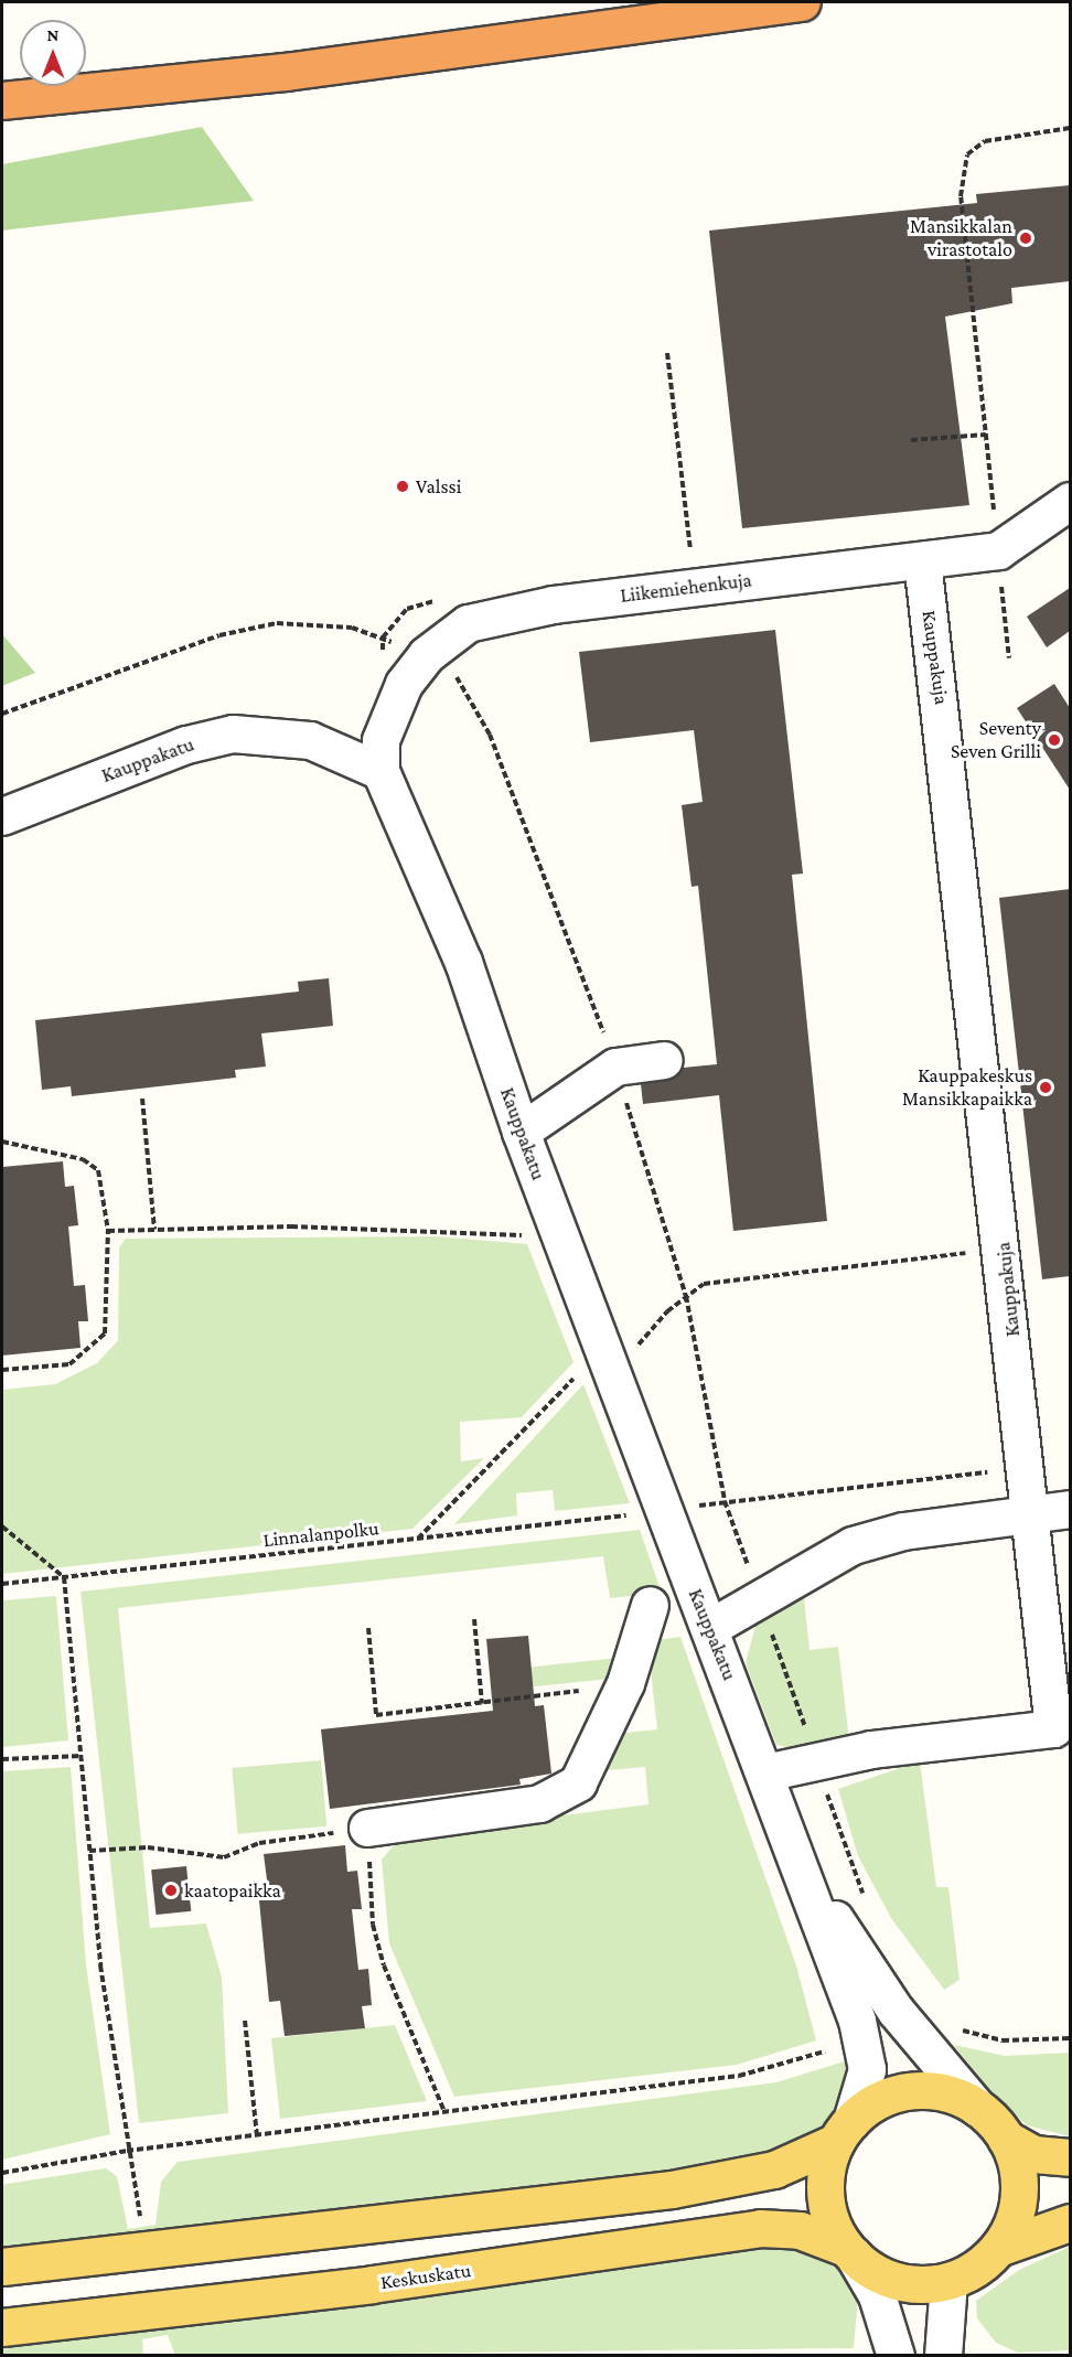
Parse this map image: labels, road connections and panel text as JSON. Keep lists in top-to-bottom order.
{
  "streets": {
    "main road": ["Keskuskatu"],
    "street": ["Liikemiehenkuja", "Kauppakuja", "Kauppakatu"],
    "path": ["Linnalanpolku"]
  },
  "crossings": [
    ["Liikemiehenkuja", "Kauppakuja"],
    ["Liikemiehenkuja", "Kauppakatu"],
    ["Kauppakuja", "Kauppakatu"],
    ["Kauppakuja", "Linnalanpolku"],
    ["Kauppakatu", "Linnalanpolku"],
    ["Kauppakatu", "Keskuskatu"]
  ],
  "places": [
    "Mansikkalan virastotalo",
    "Valssi",
    "Seventy Seven Grilli",
    "Kauppakeskus Mansikkapaikka",
    "kaatopaikka"
  ],
  "north": "top"
}
